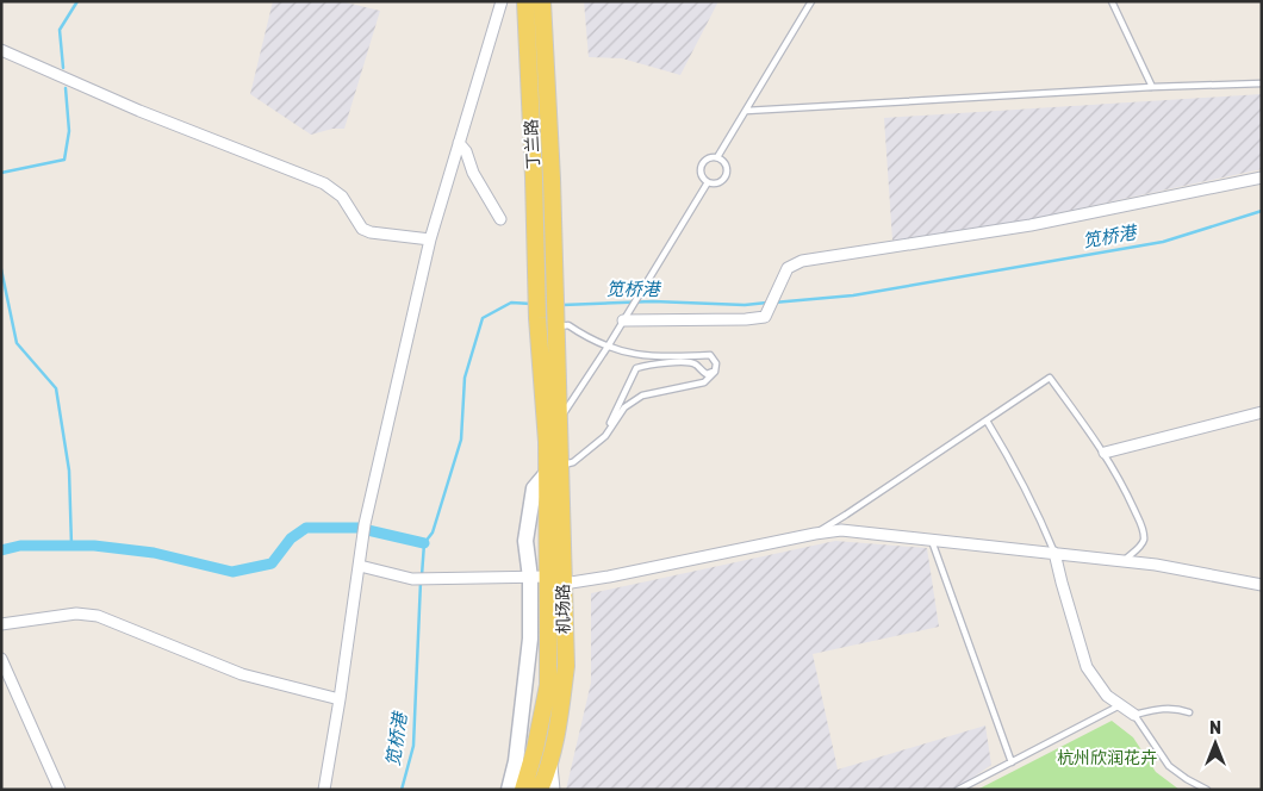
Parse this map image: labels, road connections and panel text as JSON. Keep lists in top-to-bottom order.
{
  "streets": {
    "main road": ["丁兰路", "机场路"]
  },
  "crossings": [
    ["丁兰路", "机场路"]
  ],
  "water": ["笕桥港"],
  "parks": ["杭州欣润花卉"],
  "north": "top"
}
